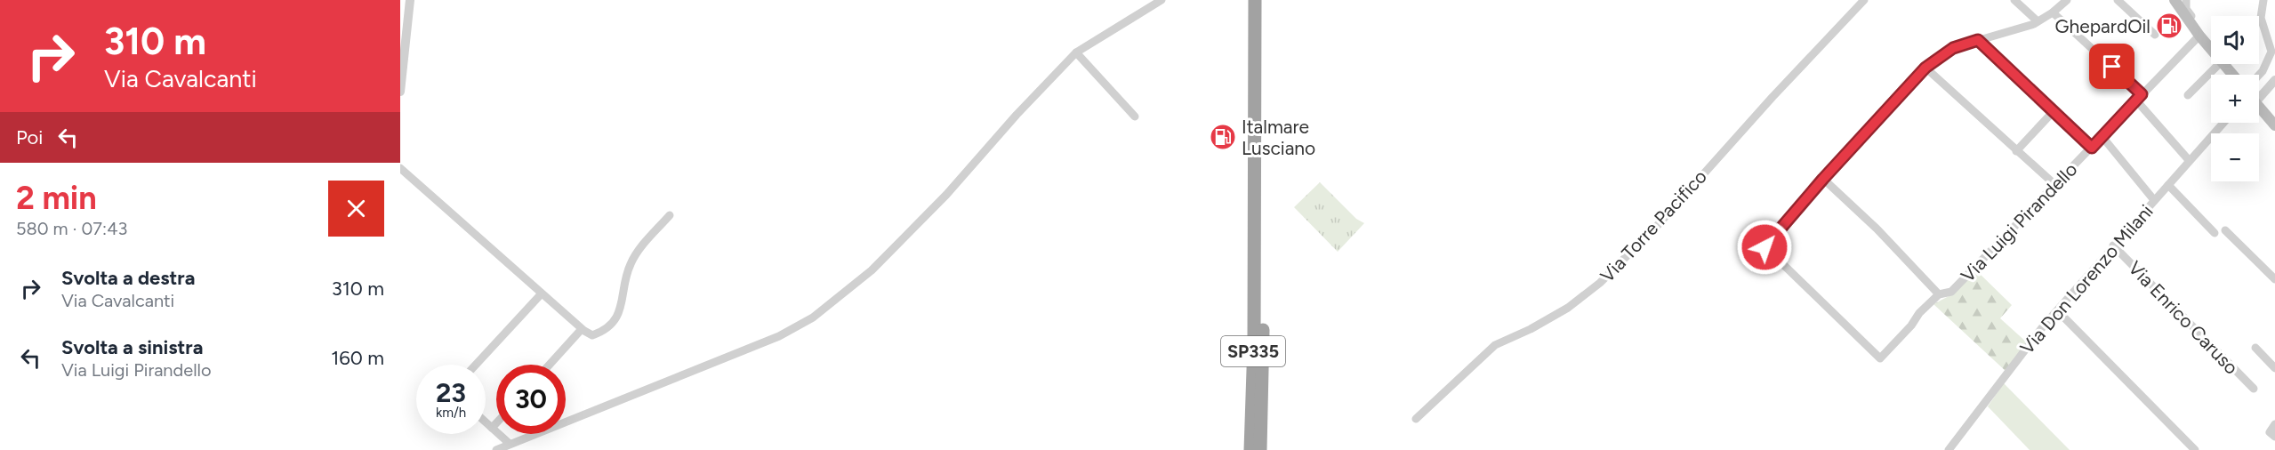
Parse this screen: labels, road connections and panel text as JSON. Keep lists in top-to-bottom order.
{
  "streets": {
    "highway": ["SP335"],
    "street": [
      "Via Luigi Pirandello",
      "Via Torre Pacifico",
      "Via Don Lorenzo Milani",
      "Via Enrico Caruso"
    ]
  },
  "crossings": [
    ["Via Don Lorenzo Milani", "Via Enrico Caruso"]
  ],
  "places": {
    "fuel station": ["GhepardOil", "Italmare Lusciano"]
  },
  "page": {
    "turn": ["310 m", "Via Cavalcanti"],
    "map_buttons": ["+", "−"],
    "then": "Poi",
    "heading": ["2 min", "580 m · 07:43"],
    "list": [
      {
        "name": "Svolta a destra",
        "note": "Via Cavalcanti",
        "value": "310 m"
      },
      {
        "name": "Svolta a sinistra",
        "note": "Via Luigi Pirandello",
        "value": "160 m"
      }
    ],
    "speed": "23 km/h",
    "limit": "30"
  }
}
